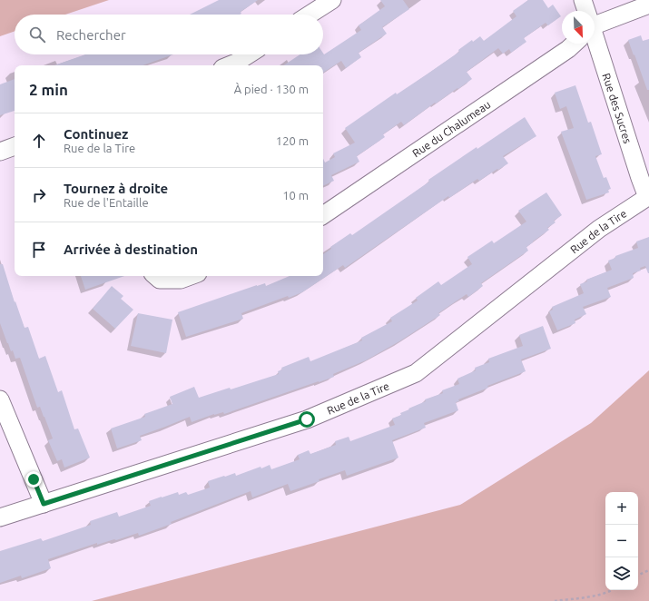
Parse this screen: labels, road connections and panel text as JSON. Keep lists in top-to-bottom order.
{
  "streets": {
    "street": ["Rue des Sucres", "Rue du Chalumeau", "Rue de la Tire"]
  },
  "crossings": [
    ["Rue des Sucres", "Rue de la Tire"]
  ],
  "north": "bottom right",
  "page": {
    "search": "Rechercher",
    "heading": ["2 min", "À pied · 130 m"],
    "list": [
      ["Continuez", "Rue de la Tire", "120 m"],
      ["Tournez à droite", "Rue de l'Entaille", "10 m"],
      "Arrivée à destination"
    ],
    "map_buttons": ["+", "−"]
  }
}
